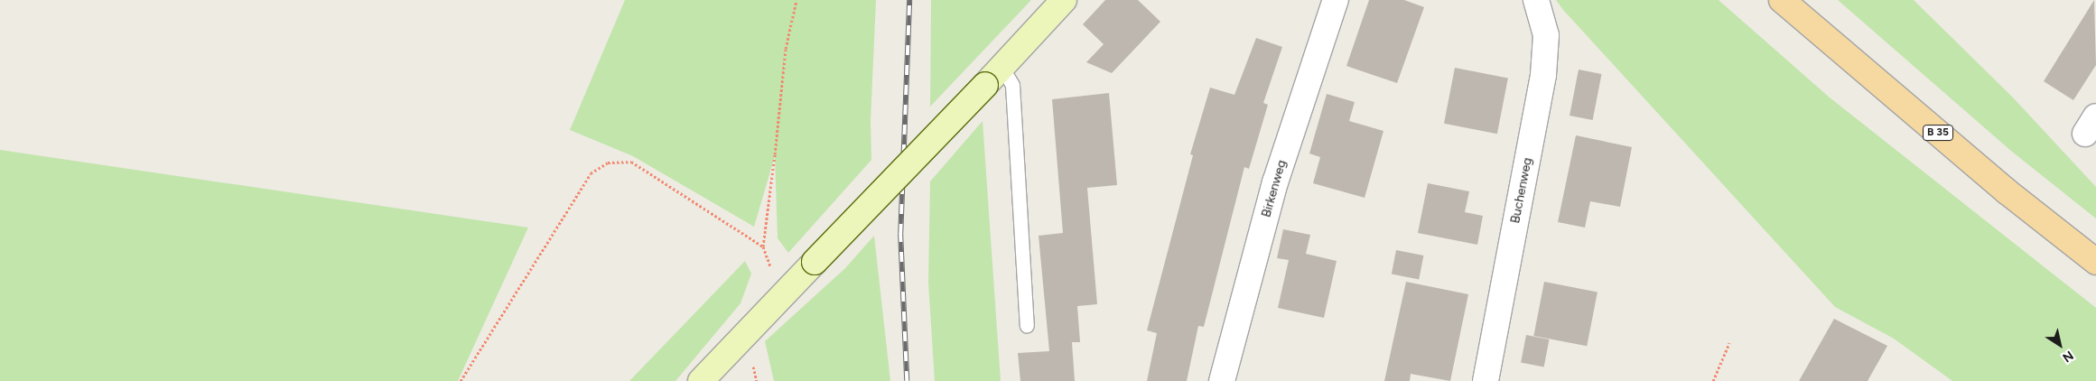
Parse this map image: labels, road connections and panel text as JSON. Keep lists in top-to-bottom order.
{
  "streets": {
    "main road": ["B 35"],
    "street": ["Birkenweg", "Buchenweg"]
  },
  "north": "bottom right"
}
